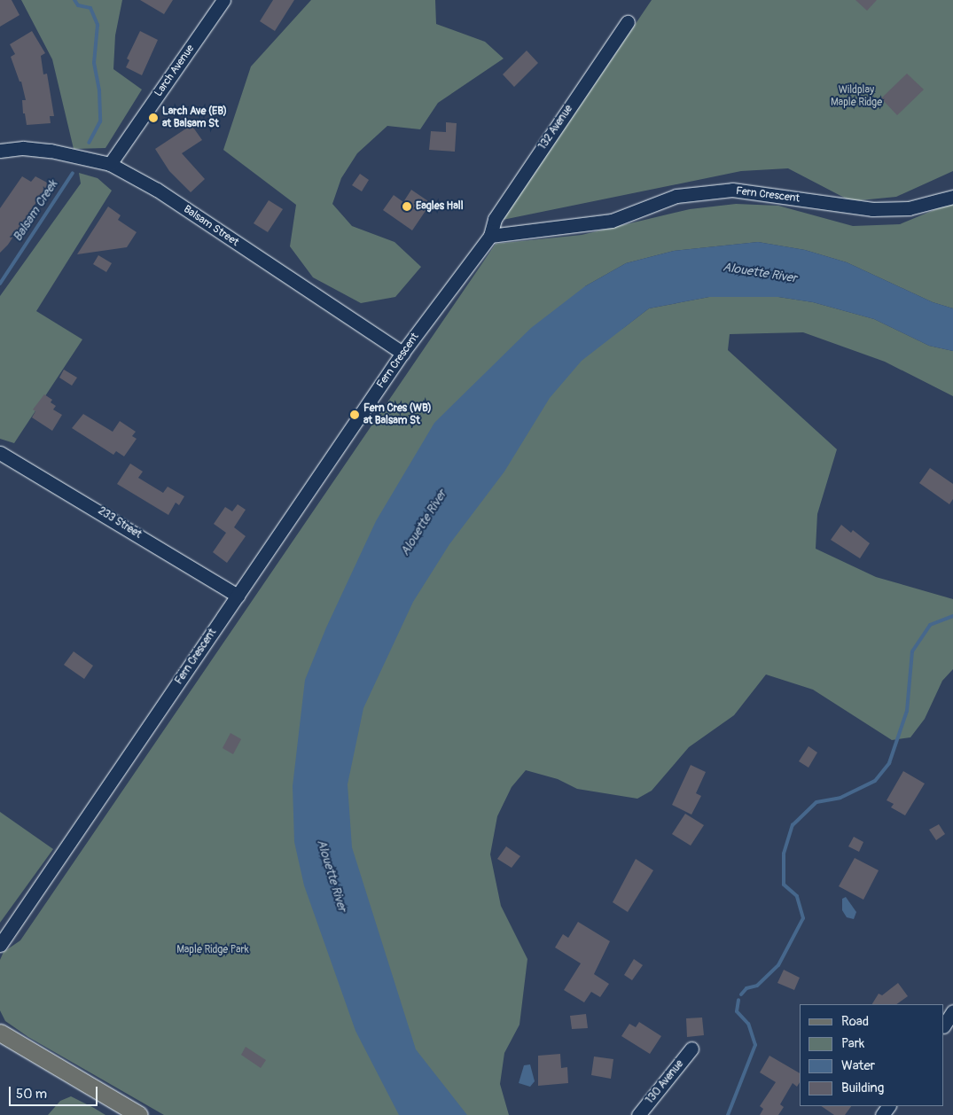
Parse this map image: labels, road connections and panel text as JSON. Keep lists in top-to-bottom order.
{
  "streets": {
    "street": [
      "Larch Avenue",
      "132 Avenue",
      "Fern Crescent",
      "Balsam Street",
      "233 Street",
      "130 Avenue"
    ]
  },
  "crossings": [
    ["Larch Avenue", "Balsam Street"],
    ["132 Avenue", "Fern Crescent"],
    ["Fern Crescent", "Balsam Street"],
    ["Fern Crescent", "233 Street"]
  ],
  "water": ["Balsam Creek", "Alouette River"],
  "parks": ["Wildplay Maple Ridge", "Maple Ridge Park"],
  "places": ["Larch Ave (EB) at Balsam St", "Eagles Hall", "Fern Cres (WB) at Balsam St"],
  "legend": [
    "Road",
    "Park",
    "Water",
    "Building"
  ],
  "scale_bar": "50 m"
}
